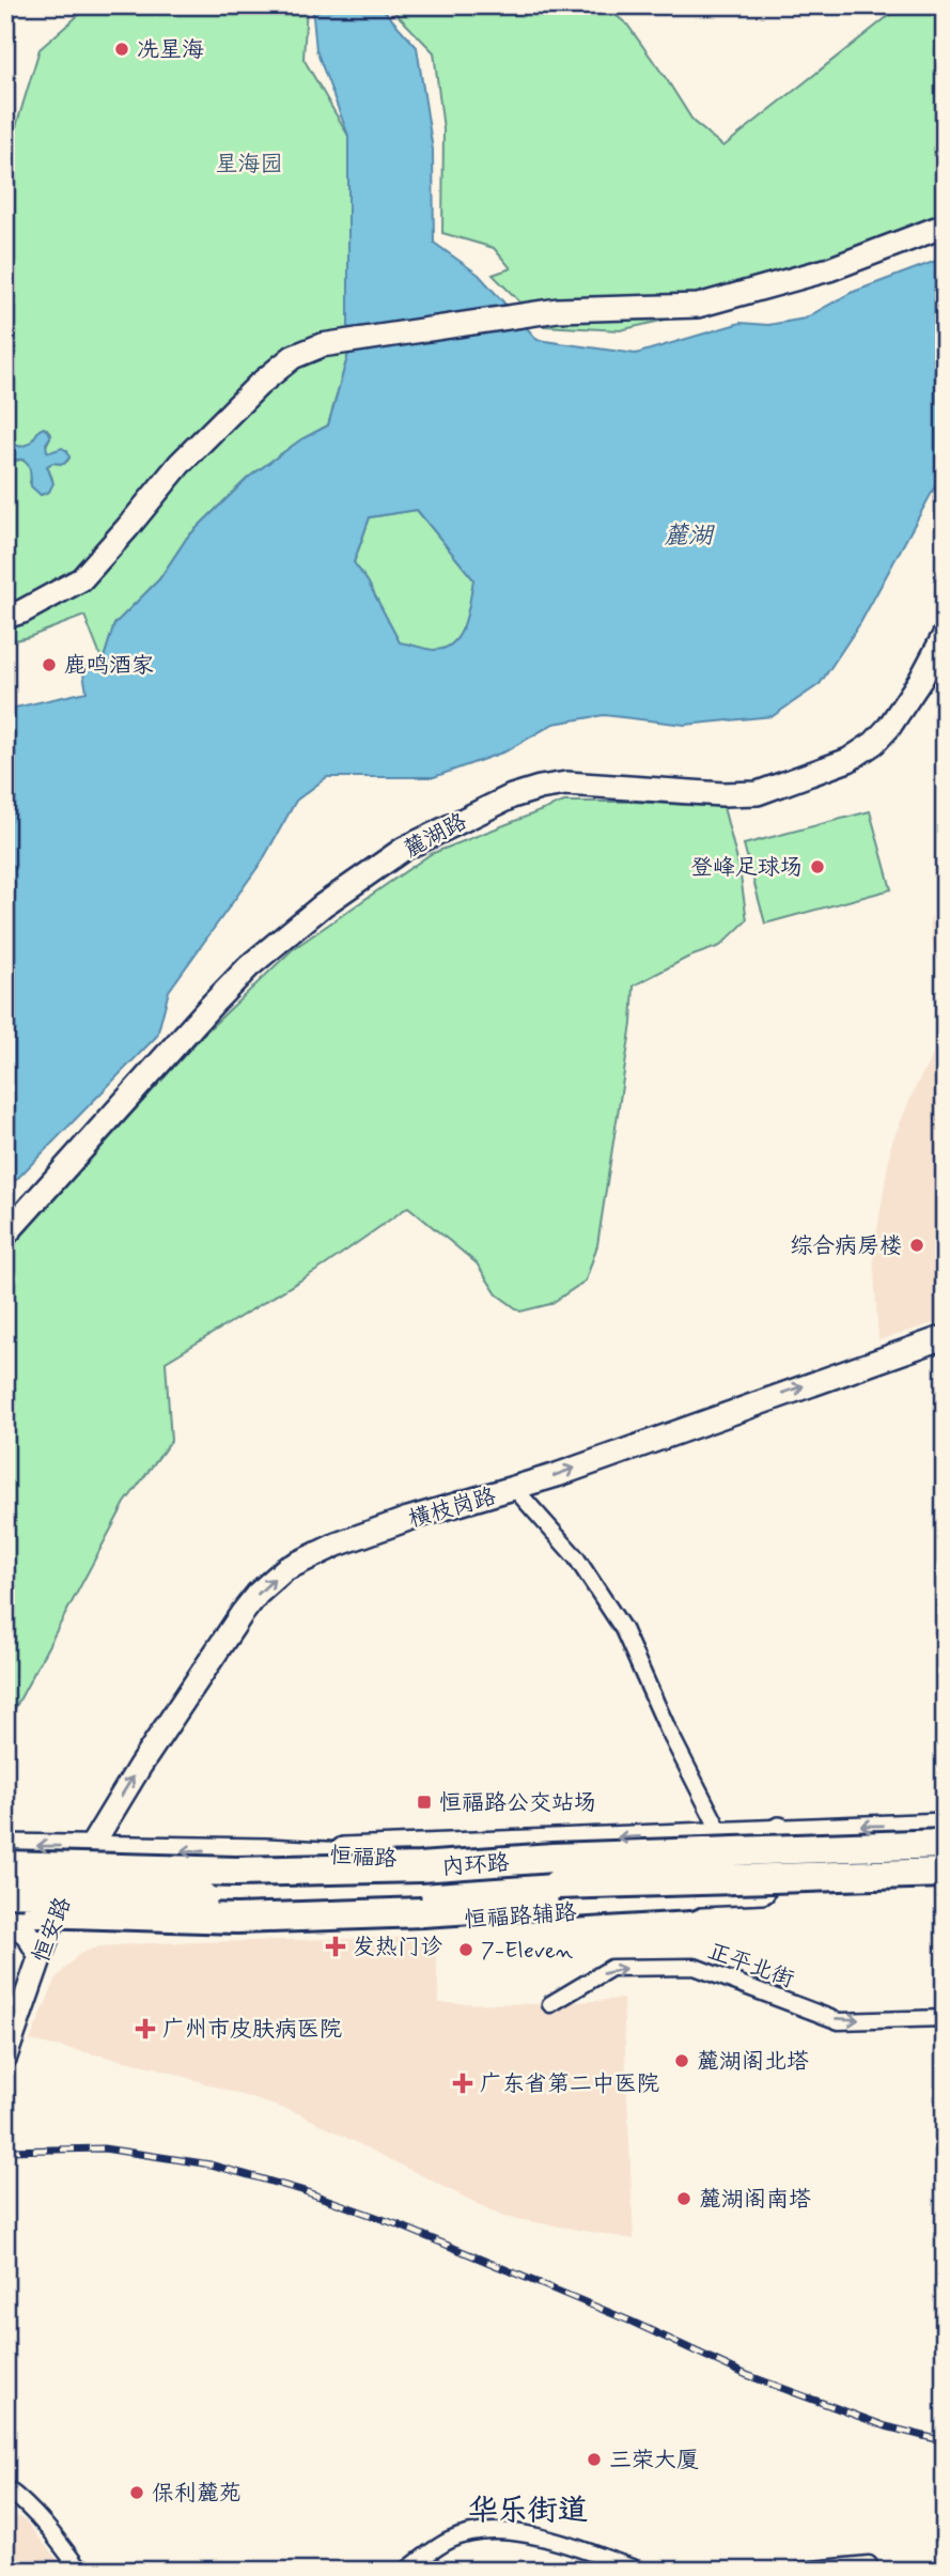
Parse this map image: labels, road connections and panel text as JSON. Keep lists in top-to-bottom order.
{
  "streets": {
    "highway": ["内环路"],
    "main road": [
      "麓湖路",
      "横枝岗路",
      "恒福路",
      "恒福路辅路",
      "恒安路"
    ],
    "street": ["正平北街"]
  },
  "crossings": [
    ["横枝岗路", "恒福路"],
    ["横枝岗路", "恒安路"],
    ["恒福路", "内环路"],
    ["恒福路", "恒安路"],
    ["恒福路辅路", "恒安路"]
  ],
  "one_way": ["横枝岗路", "正平北街"],
  "districts": ["华乐街道"],
  "water": ["麓湖"],
  "parks": ["星海园"],
  "places": {
    "other": [
      "冼星海",
      "鹿鸣酒家",
      "登峰足球场",
      "综合病房楼",
      "7-Eleven",
      "麓湖阁北塔",
      "麓湖阁南塔",
      "三荣大厦",
      "保利麓苑"
    ],
    "transit": ["恒福路公交站场"],
    "health": ["发热门诊", "广州市皮肤病医院", "广东省第二中医院"]
  }
}
